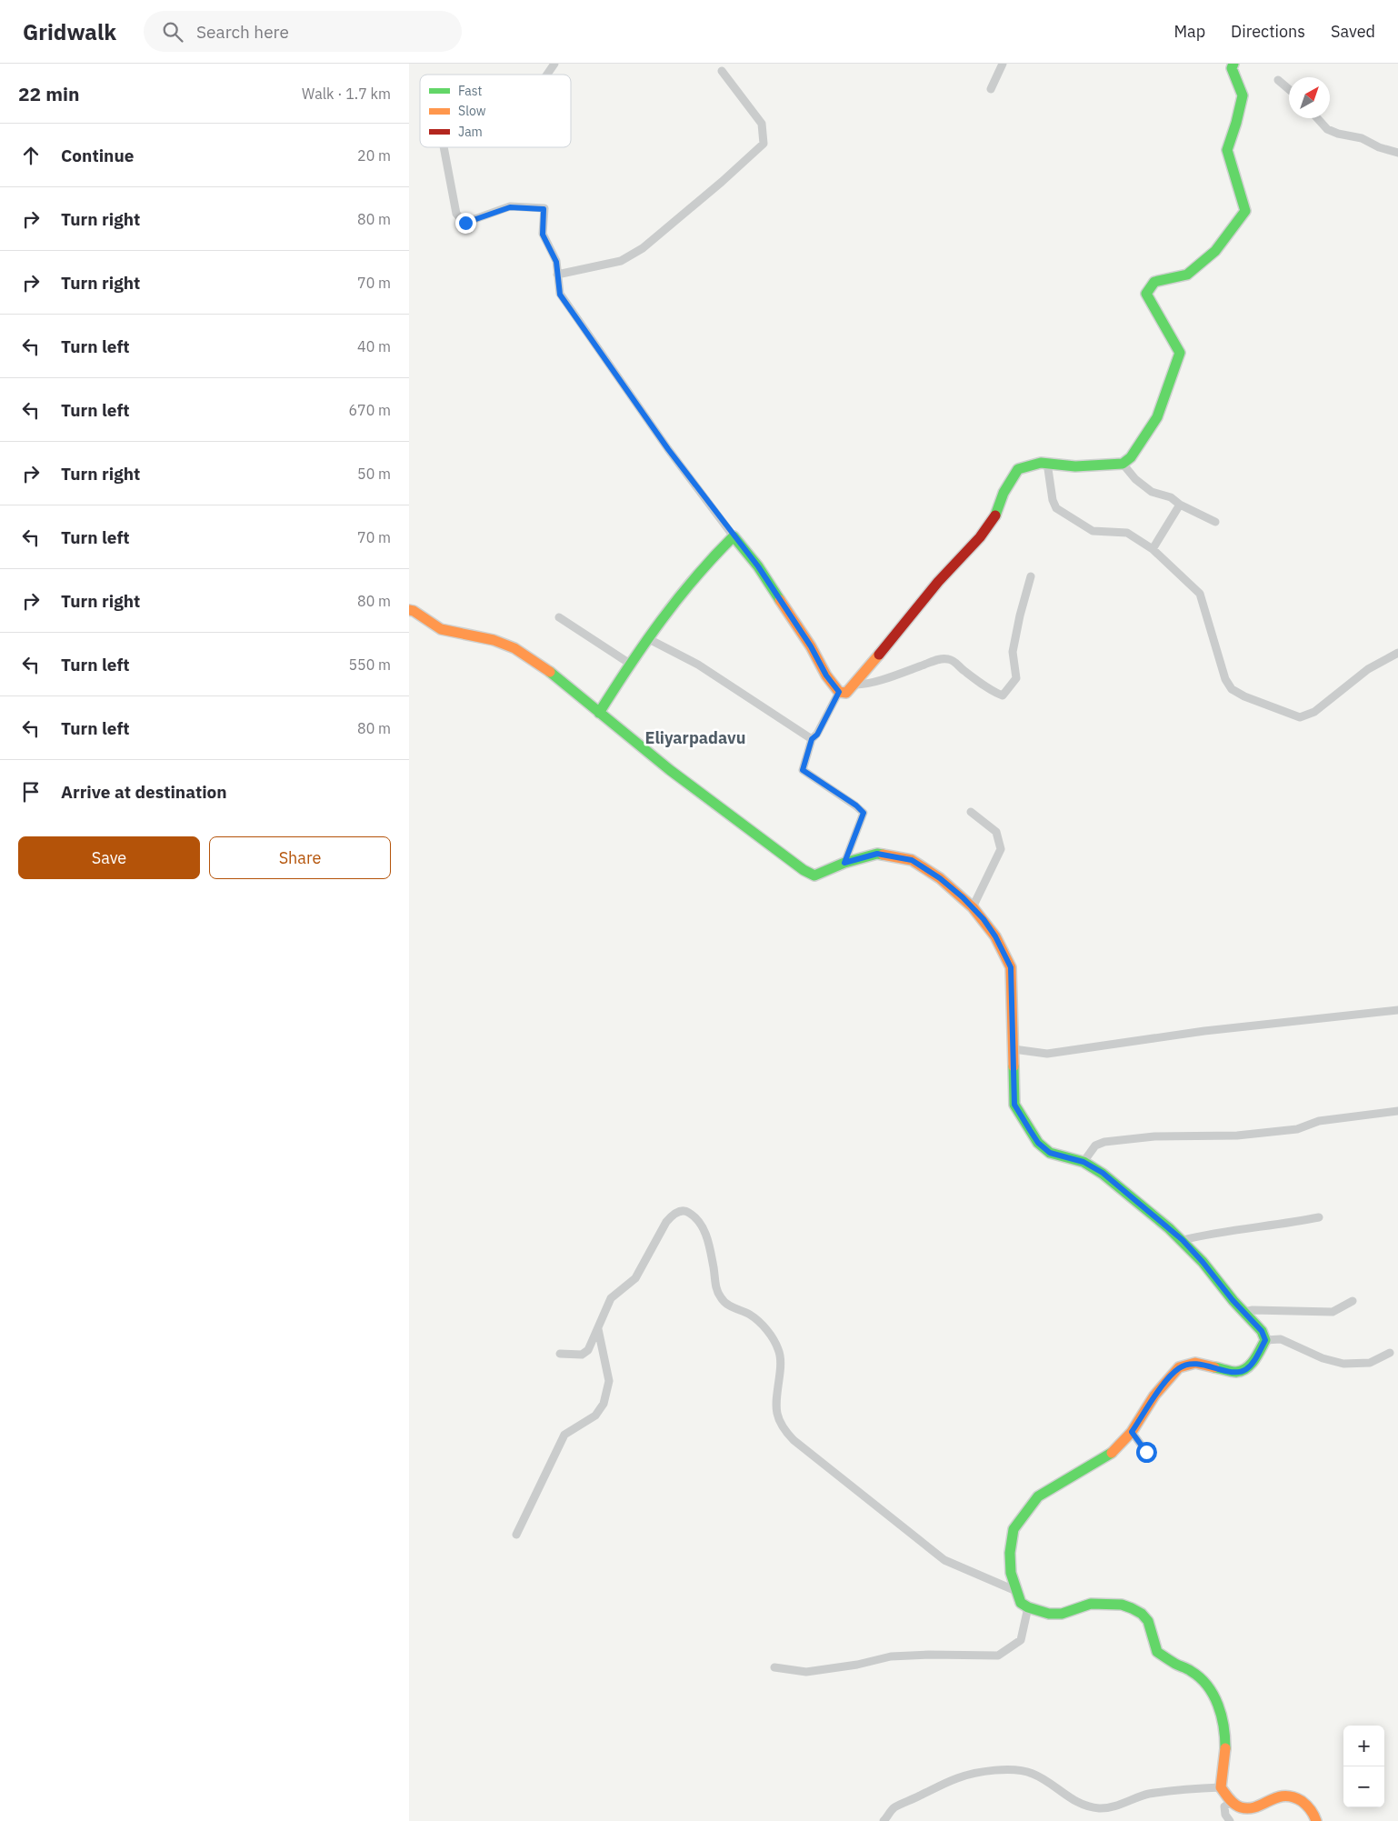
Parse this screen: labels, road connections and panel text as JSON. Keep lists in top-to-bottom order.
{
  "districts": ["Eliyarpadavu"],
  "legend": ["Fast", "Slow", "Jam"],
  "north": "top right",
  "page": {
    "header": "Gridwalk",
    "search": "Search here",
    "nav": ["Map", "Directions", "Saved"],
    "heading": ["22 min", "Walk · 1.7 km"],
    "list": [
      ["Continue", "20 m"],
      ["Turn right", "80 m"],
      ["Turn right", "70 m"],
      ["Turn left", "40 m"],
      ["Turn left", "670 m"],
      ["Turn right", "50 m"],
      ["Turn left", "70 m"],
      ["Turn right", "80 m"],
      ["Turn left", "550 m"],
      ["Turn left", "80 m"],
      "Arrive at destination"
    ],
    "buttons": ["Save", "Share"],
    "map_buttons": ["+", "−"]
  }
}
